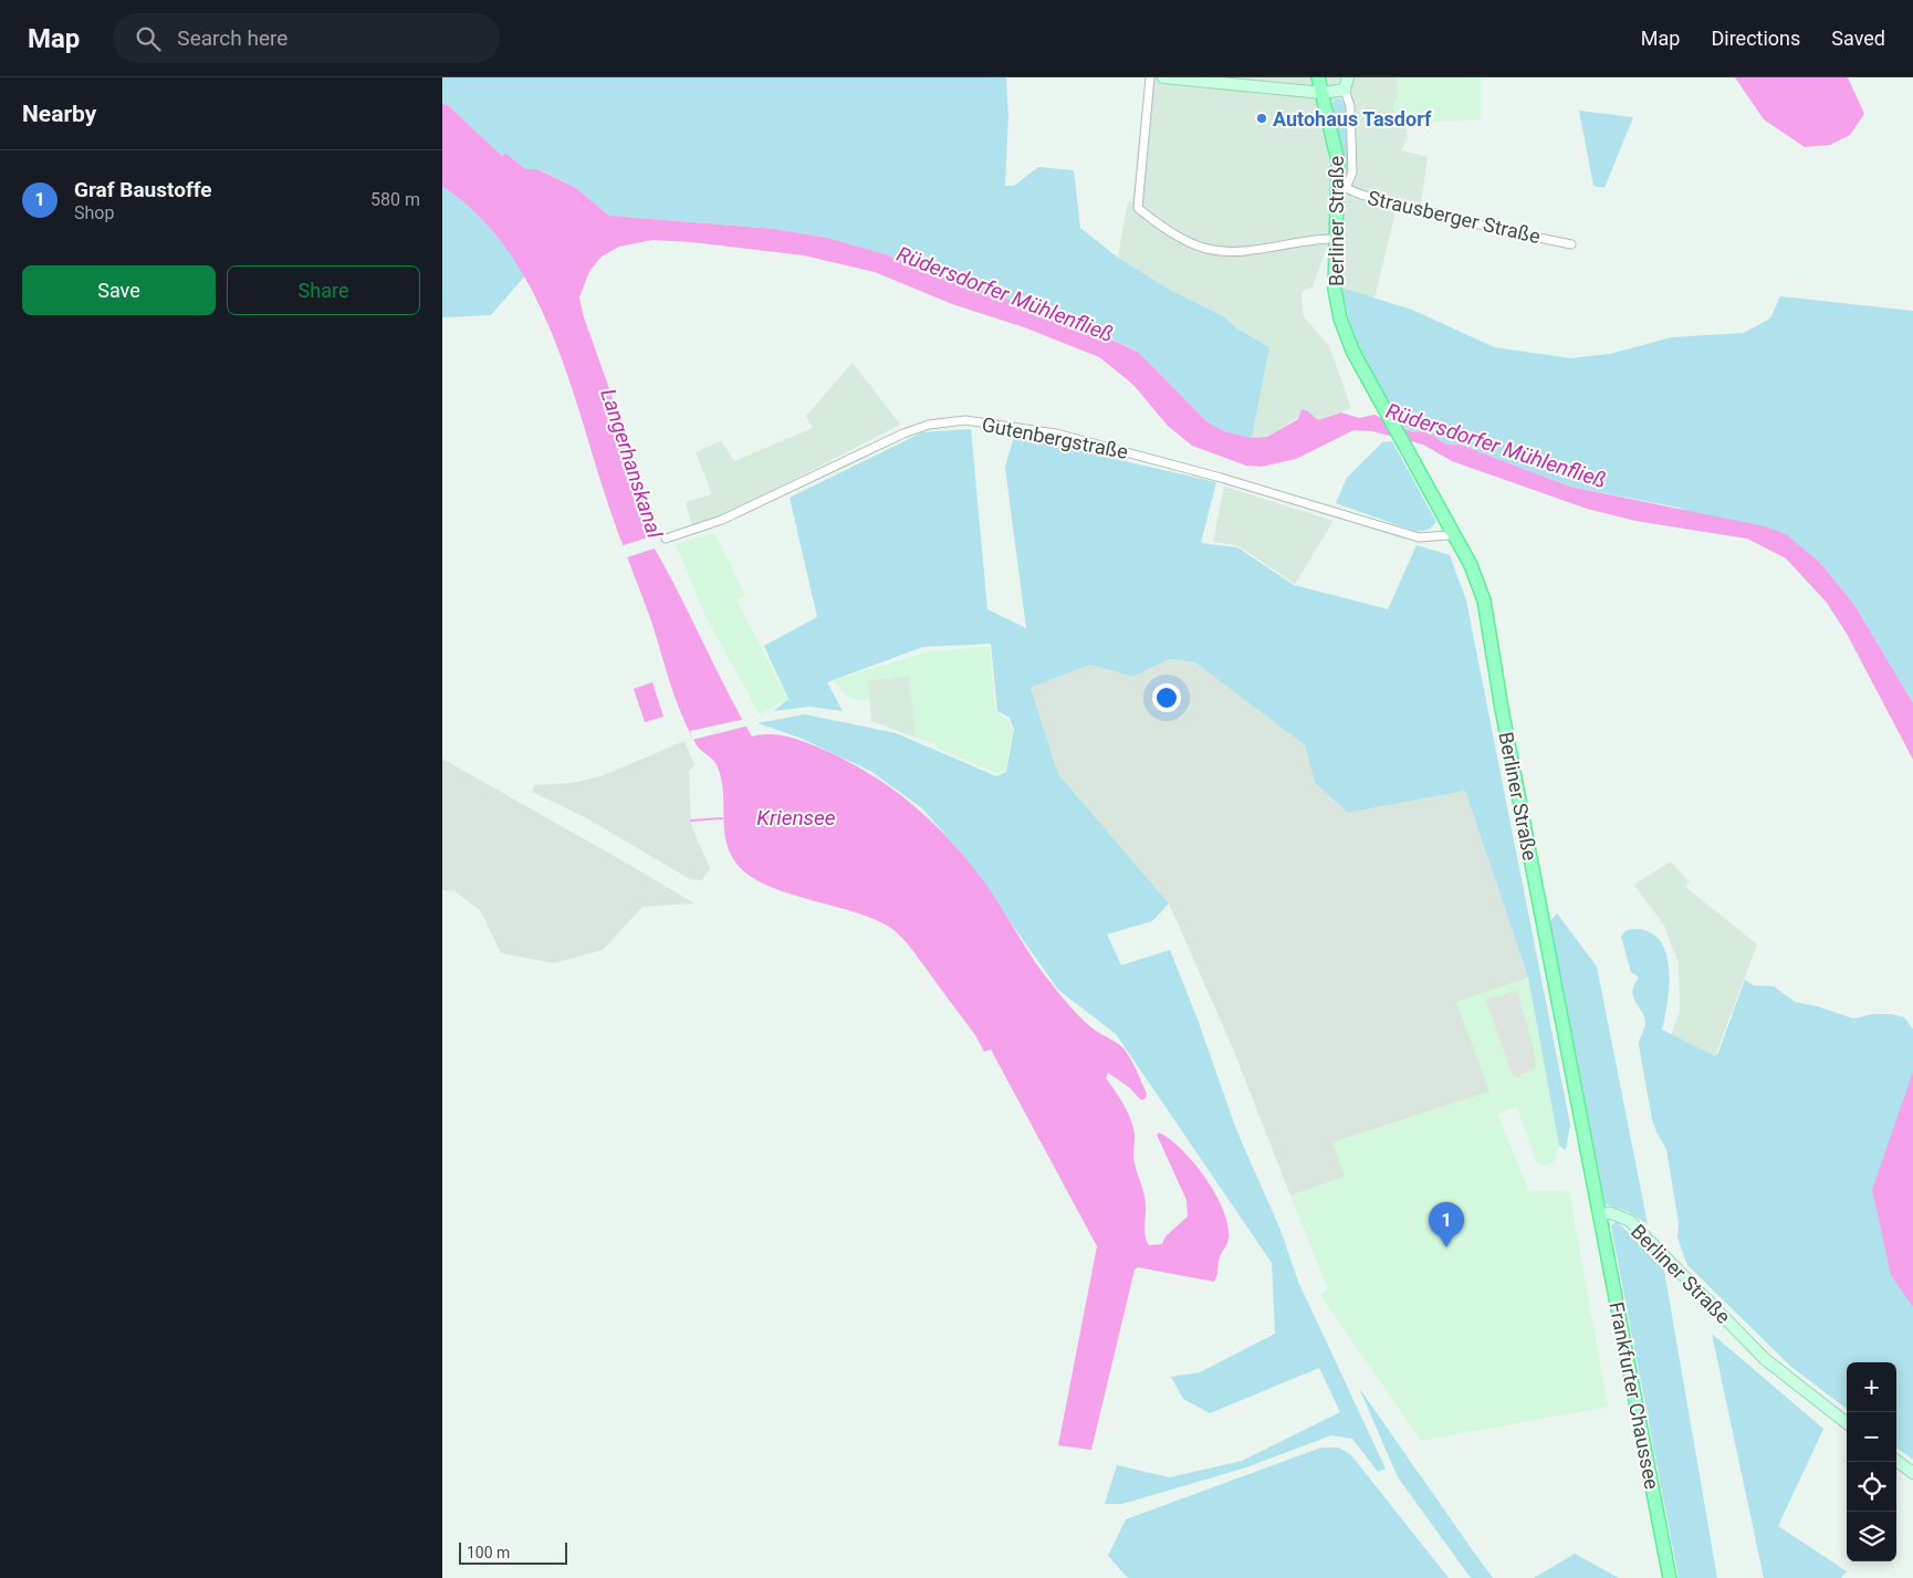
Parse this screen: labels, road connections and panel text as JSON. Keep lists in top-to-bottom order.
{
  "streets": {
    "main road": ["Berliner Straße", "Frankfurter Chaussee"],
    "street": ["Strausberger Straße", "Gutenbergstraße"]
  },
  "crossings": [
    ["Strausberger Straße", "Berliner Straße"],
    ["Berliner Straße", "Gutenbergstraße"],
    ["Berliner Straße", "Frankfurter Chaussee"]
  ],
  "water": ["Rüdersdorfer Mühlenfließ", "Langerhanskanal", "Kriensee"],
  "places": ["Autohaus Tasdorf"],
  "scale_bar": "100 m",
  "page": {
    "header": "Map",
    "search": "Search here",
    "nav": ["Map", "Directions", "Saved"],
    "heading": "Nearby",
    "list": [
      {
        "mark": "1",
        "name": "Graf Baustoffe",
        "note": "Shop",
        "value": "580 m"
      }
    ],
    "buttons": ["Save", "Share"],
    "pins": "1",
    "map_buttons": ["+", "−"],
    "scale": "100 m"
  }
}
